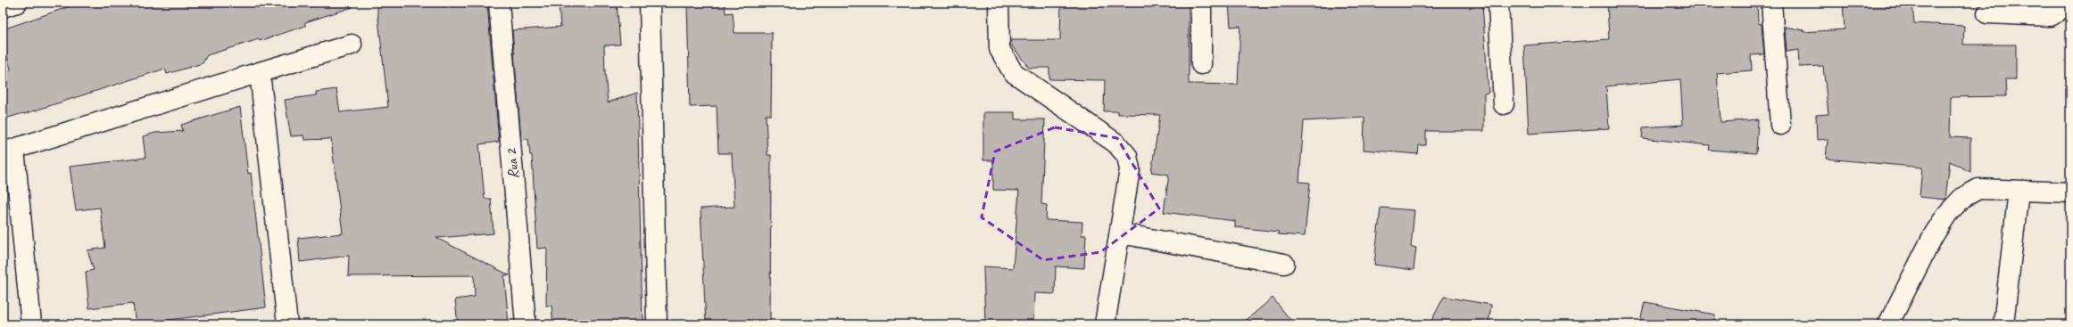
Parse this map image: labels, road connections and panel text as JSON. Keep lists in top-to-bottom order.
{
  "streets": {
    "street": ["Rua 2"]
  }
}
